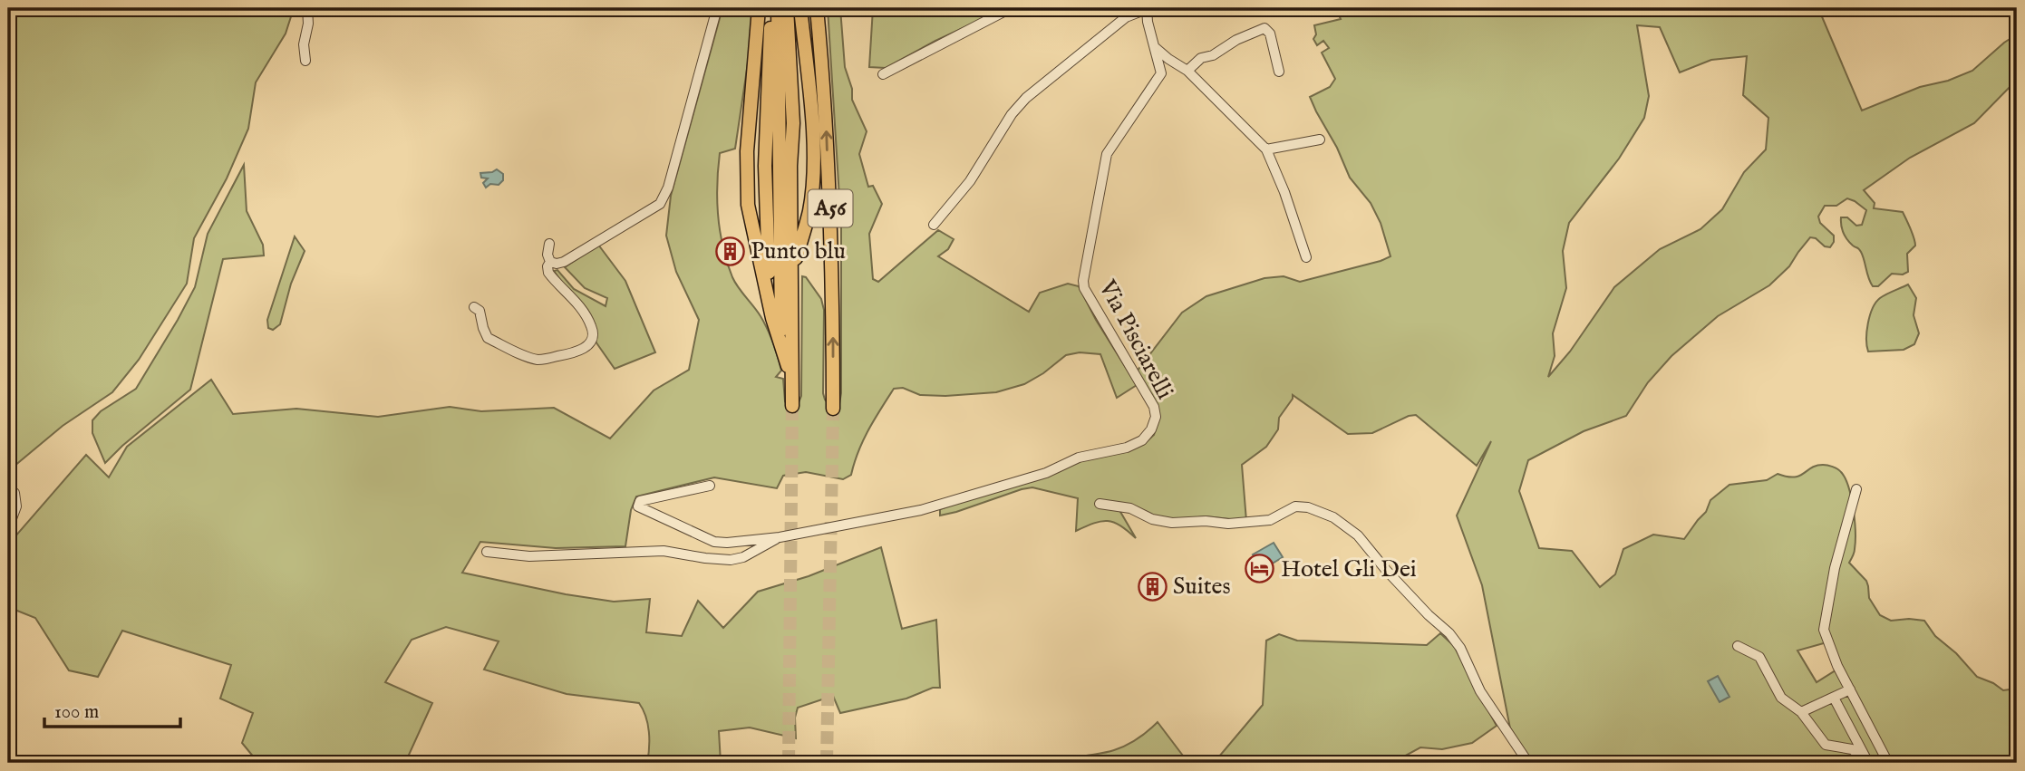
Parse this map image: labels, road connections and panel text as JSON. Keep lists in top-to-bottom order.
{
  "streets": {
    "highway": ["A56"],
    "street": ["Via Pisciarelli"]
  },
  "places": {
    "building": ["Punto blu", "Suites"],
    "hotel": ["Hotel Gli Dei"]
  },
  "scale_bar": "100 m"
}
